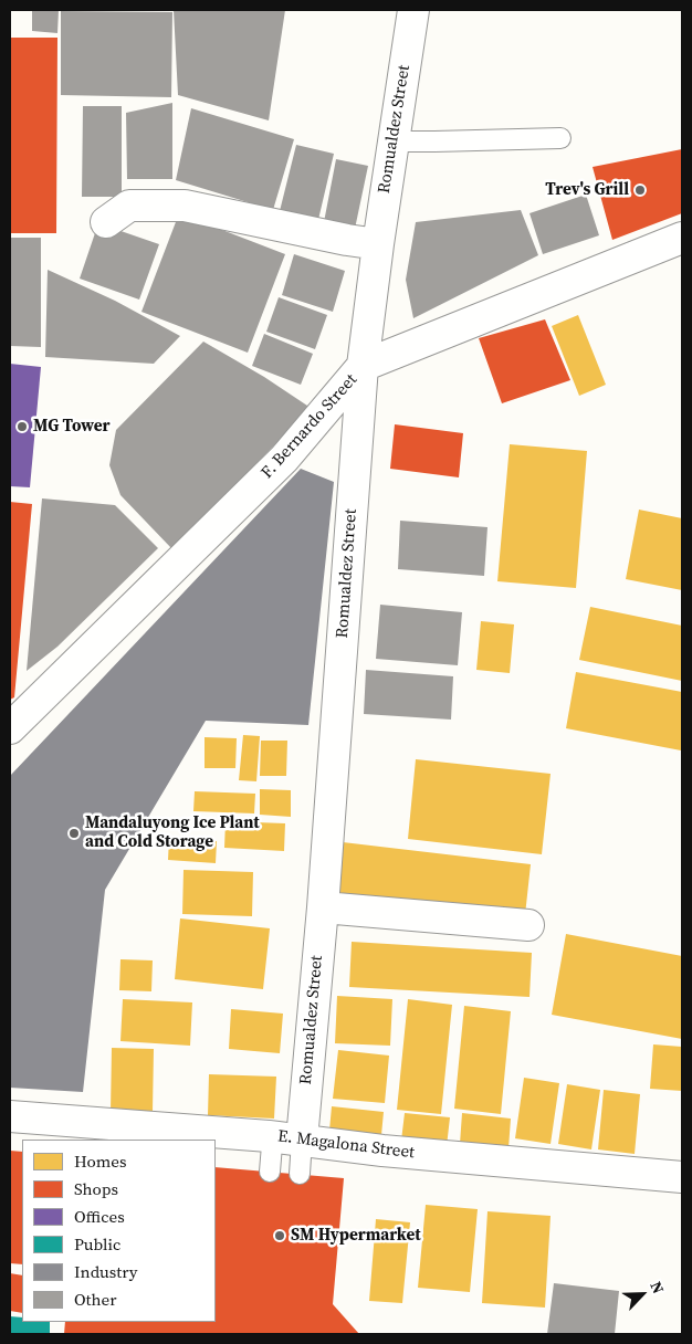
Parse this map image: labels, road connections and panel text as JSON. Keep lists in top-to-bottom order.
{
  "streets": {
    "street": ["Romualdez Street", "F. Bernardo Street", "E. Magalona Street"]
  },
  "crossings": [
    ["Romualdez Street", "F. Bernardo Street"],
    ["Romualdez Street", "E. Magalona Street"]
  ],
  "places": [
    "Trev's Grill",
    "MG Tower",
    "Mandaluyong Ice Plant and Cold Storage",
    "SM Hypermarket"
  ],
  "legend": [
    "Homes",
    "Shops",
    "Offices",
    "Public",
    "Industry",
    "Other"
  ],
  "north": "top right"
}
